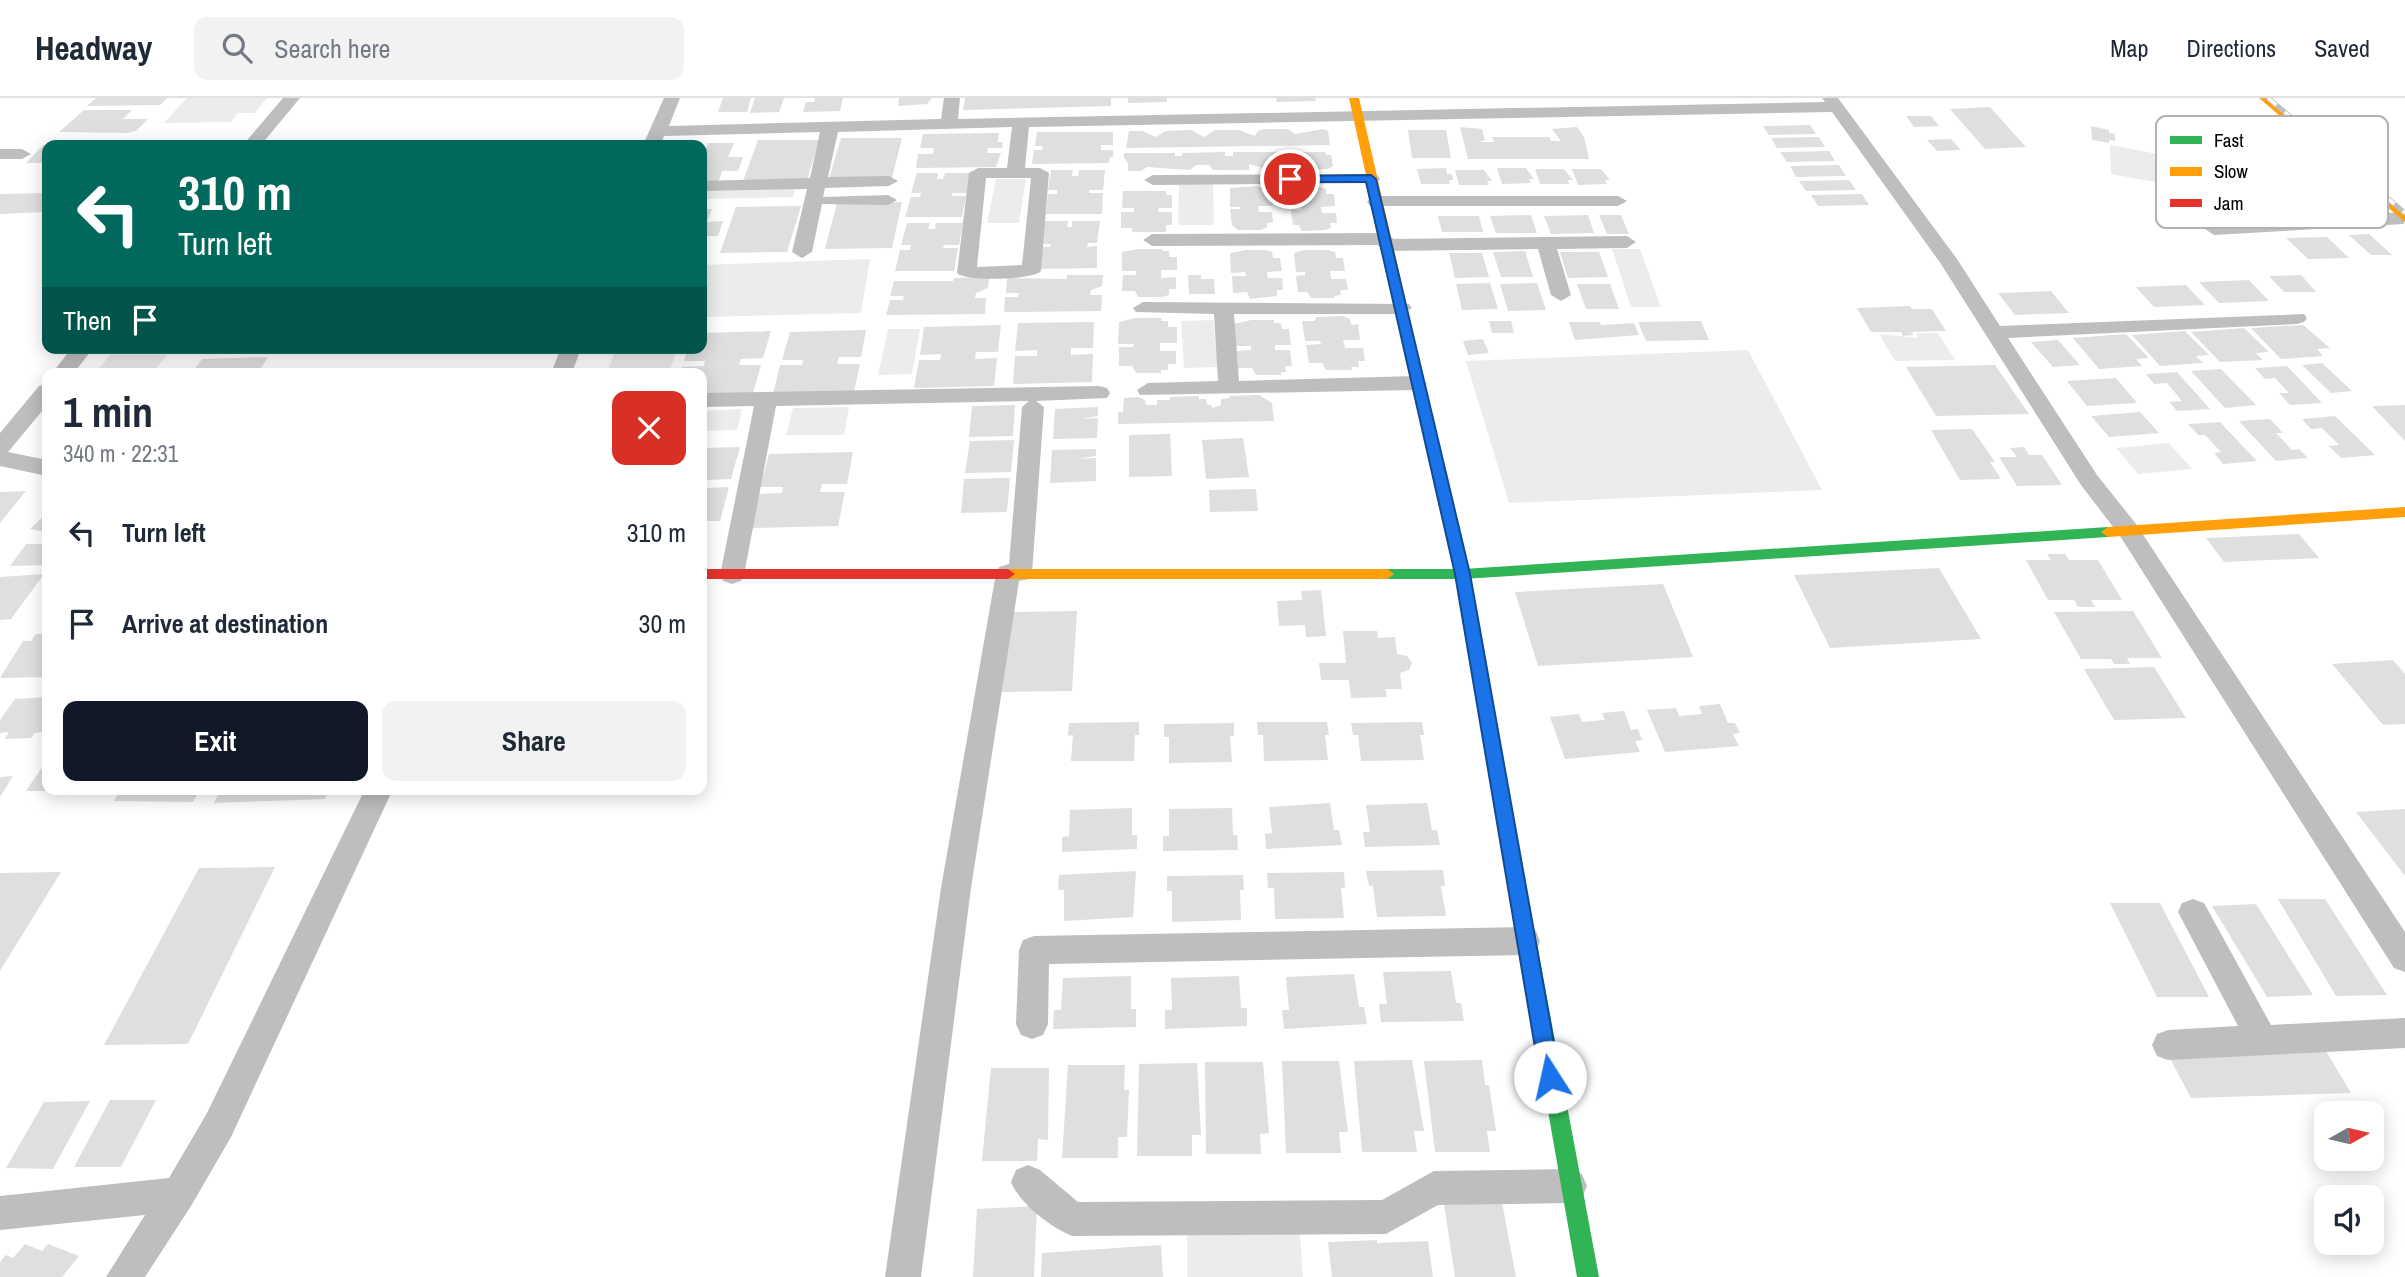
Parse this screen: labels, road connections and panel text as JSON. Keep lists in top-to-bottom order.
{
  "legend": ["Fast", "Slow", "Jam"],
  "north": "right",
  "page": {
    "header": "Headway",
    "search": "Search here",
    "nav": ["Map", "Directions", "Saved"],
    "turn": ["310 m", "Turn left"],
    "then": "Then",
    "heading": ["1 min", "340 m · 22:31"],
    "list": [
      {
        "name": "Turn left",
        "value": "310 m"
      },
      {
        "name": "Arrive at destination",
        "value": "30 m"
      }
    ],
    "buttons": ["Exit", "Share"]
  }
}
